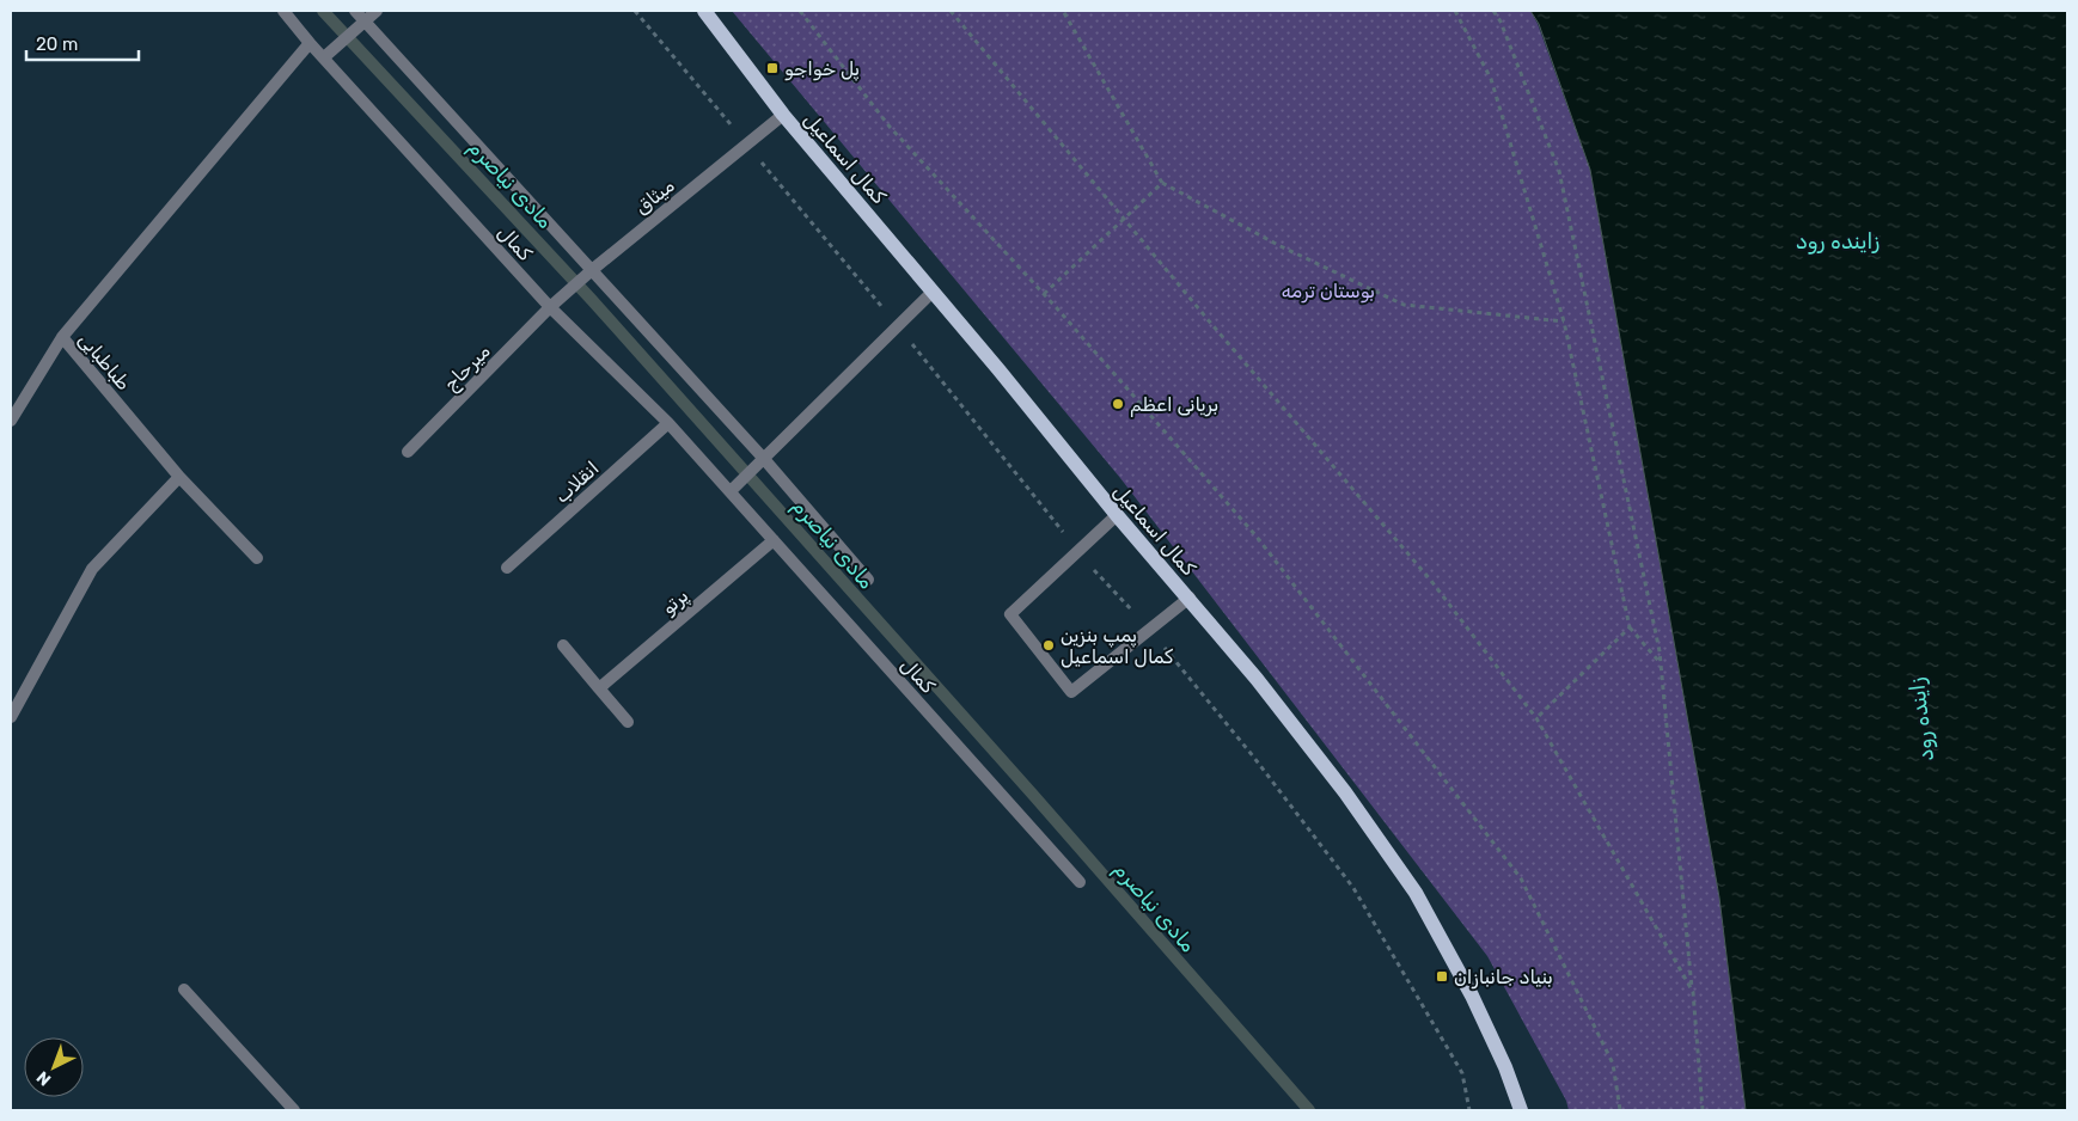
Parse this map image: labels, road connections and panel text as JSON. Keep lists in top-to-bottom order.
{
  "streets": {
    "main road": ["کمال اسماعیل"],
    "street": [
      "میثاق",
      "کمال",
      "طباطبایی",
      "میرحاج",
      "انقلاب",
      "پرتو"
    ]
  },
  "crossings": [
    ["کمال اسماعیل", "میثاق"],
    ["میثاق", "کمال"],
    ["میثاق", "میرحاج"],
    ["کمال", "طباطبایی"],
    ["کمال", "میرحاج"],
    ["کمال", "انقلاب"],
    ["کمال", "پرتو"]
  ],
  "water": ["مادی نیاصرم", "زاینده رود"],
  "parks": ["بوستان ترمه"],
  "places": {
    "transit": ["پل خواجو", "بنیاد جانبازان"],
    "other": ["بریانی اعظم", "پمپ بنزین کمال اسماعیل"]
  },
  "scale_bar": "20 m",
  "north": "bottom left"
}
